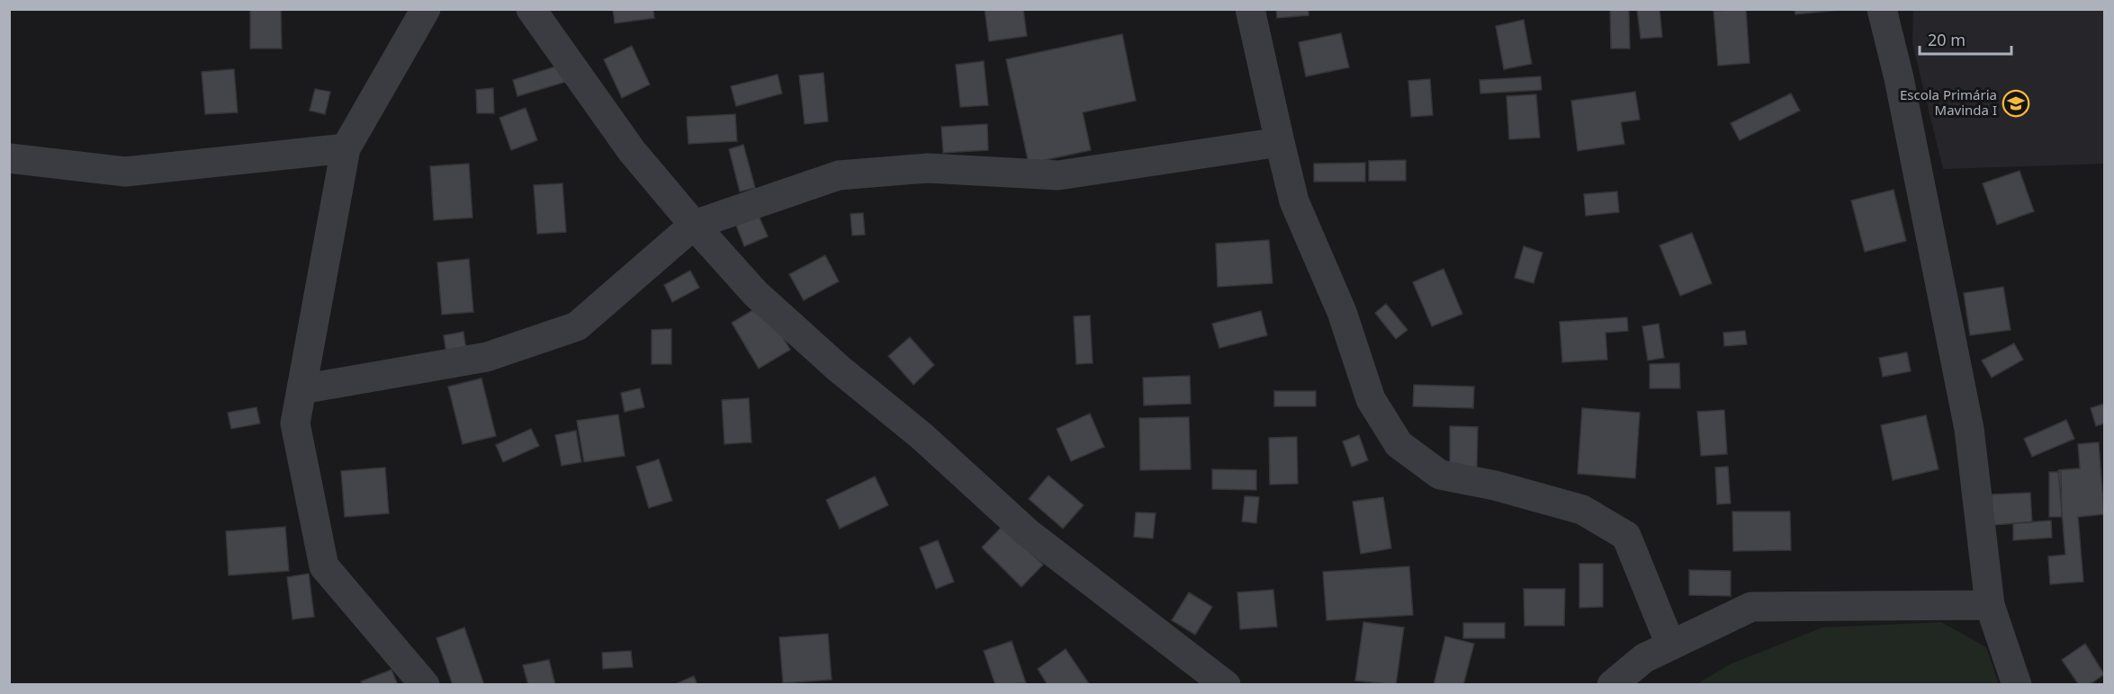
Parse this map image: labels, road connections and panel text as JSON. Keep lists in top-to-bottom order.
{
  "places": {
    "school or university": ["Escola Primária Mavinda I"]
  },
  "scale_bar": "20 m"
}
